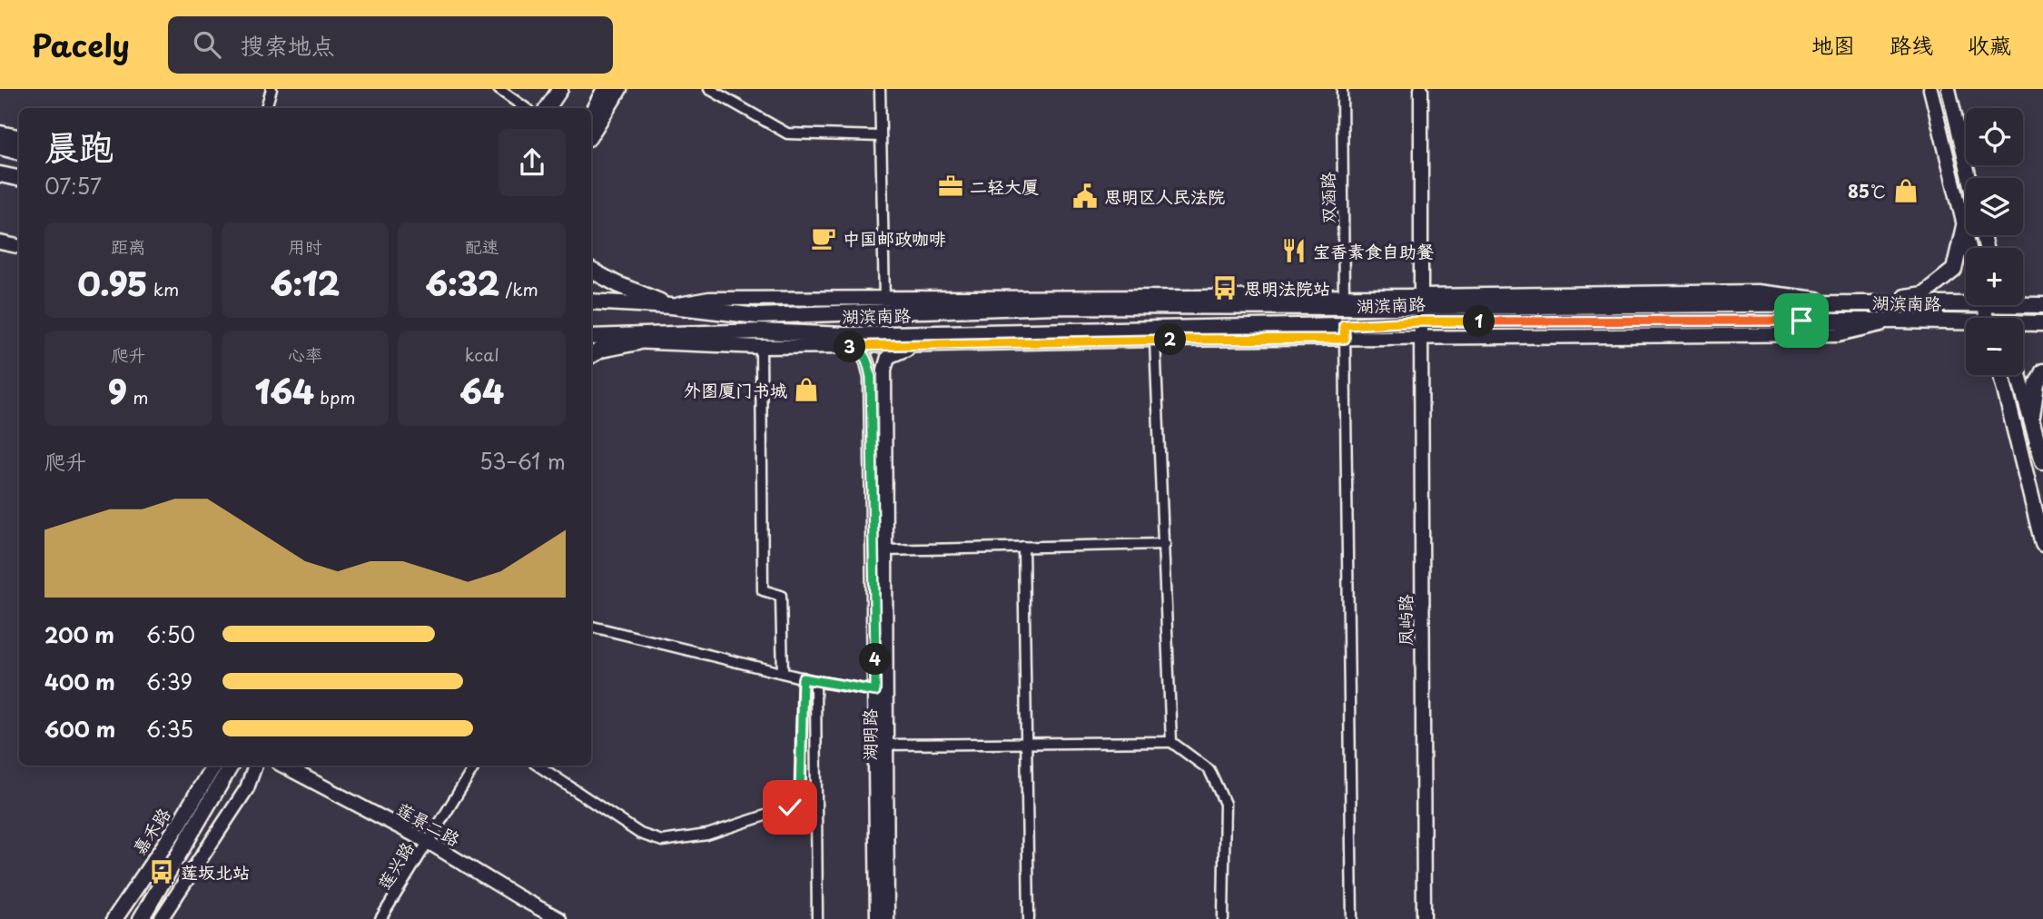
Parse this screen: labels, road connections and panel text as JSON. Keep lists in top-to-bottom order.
{
  "streets": {
    "main road": [
      "湖滨南路",
      "凤屿路",
      "湖明路",
      "莲景二路",
      "嘉禾路"
    ],
    "street": ["双涵路", "莲兴路"]
  },
  "crossings": [
    ["双涵路", "湖滨南路"],
    ["湖滨南路", "凤屿路"],
    ["莲景二路", "莲兴路"]
  ],
  "places": {
    "office": ["二轻大厦"],
    "shop": ["85℃", "外图厦门书城"],
    "public building": ["思明区人民法院"],
    "cafe": ["中国邮政咖啡"],
    "restaurant": ["宝香素食自助餐"],
    "bus stop": ["思明法院站", "莲坂北站"]
  },
  "page": {
    "header": "Pacely",
    "search": "搜索地点",
    "nav": ["地图", "路线", "收藏"],
    "map_buttons": ["+", "−"],
    "heading": ["晨跑", "07:57"],
    "stats": [
      ["距离", "0.95 km"],
      ["用时", "6:12"],
      ["配速", "6:32 /km"],
      ["爬升", "9 m"],
      ["心率", "164 bpm"],
      ["kcal", "64"]
    ],
    "pins": [
      "1",
      "2",
      "3",
      "4"
    ],
    "chart": ["爬升", "53–61 m"],
    "list": [
      {
        "name": "200 m",
        "note": "6:50"
      },
      {
        "name": "400 m",
        "note": "6:39"
      },
      {
        "name": "600 m",
        "note": "6:35"
      }
    ]
  }
}
